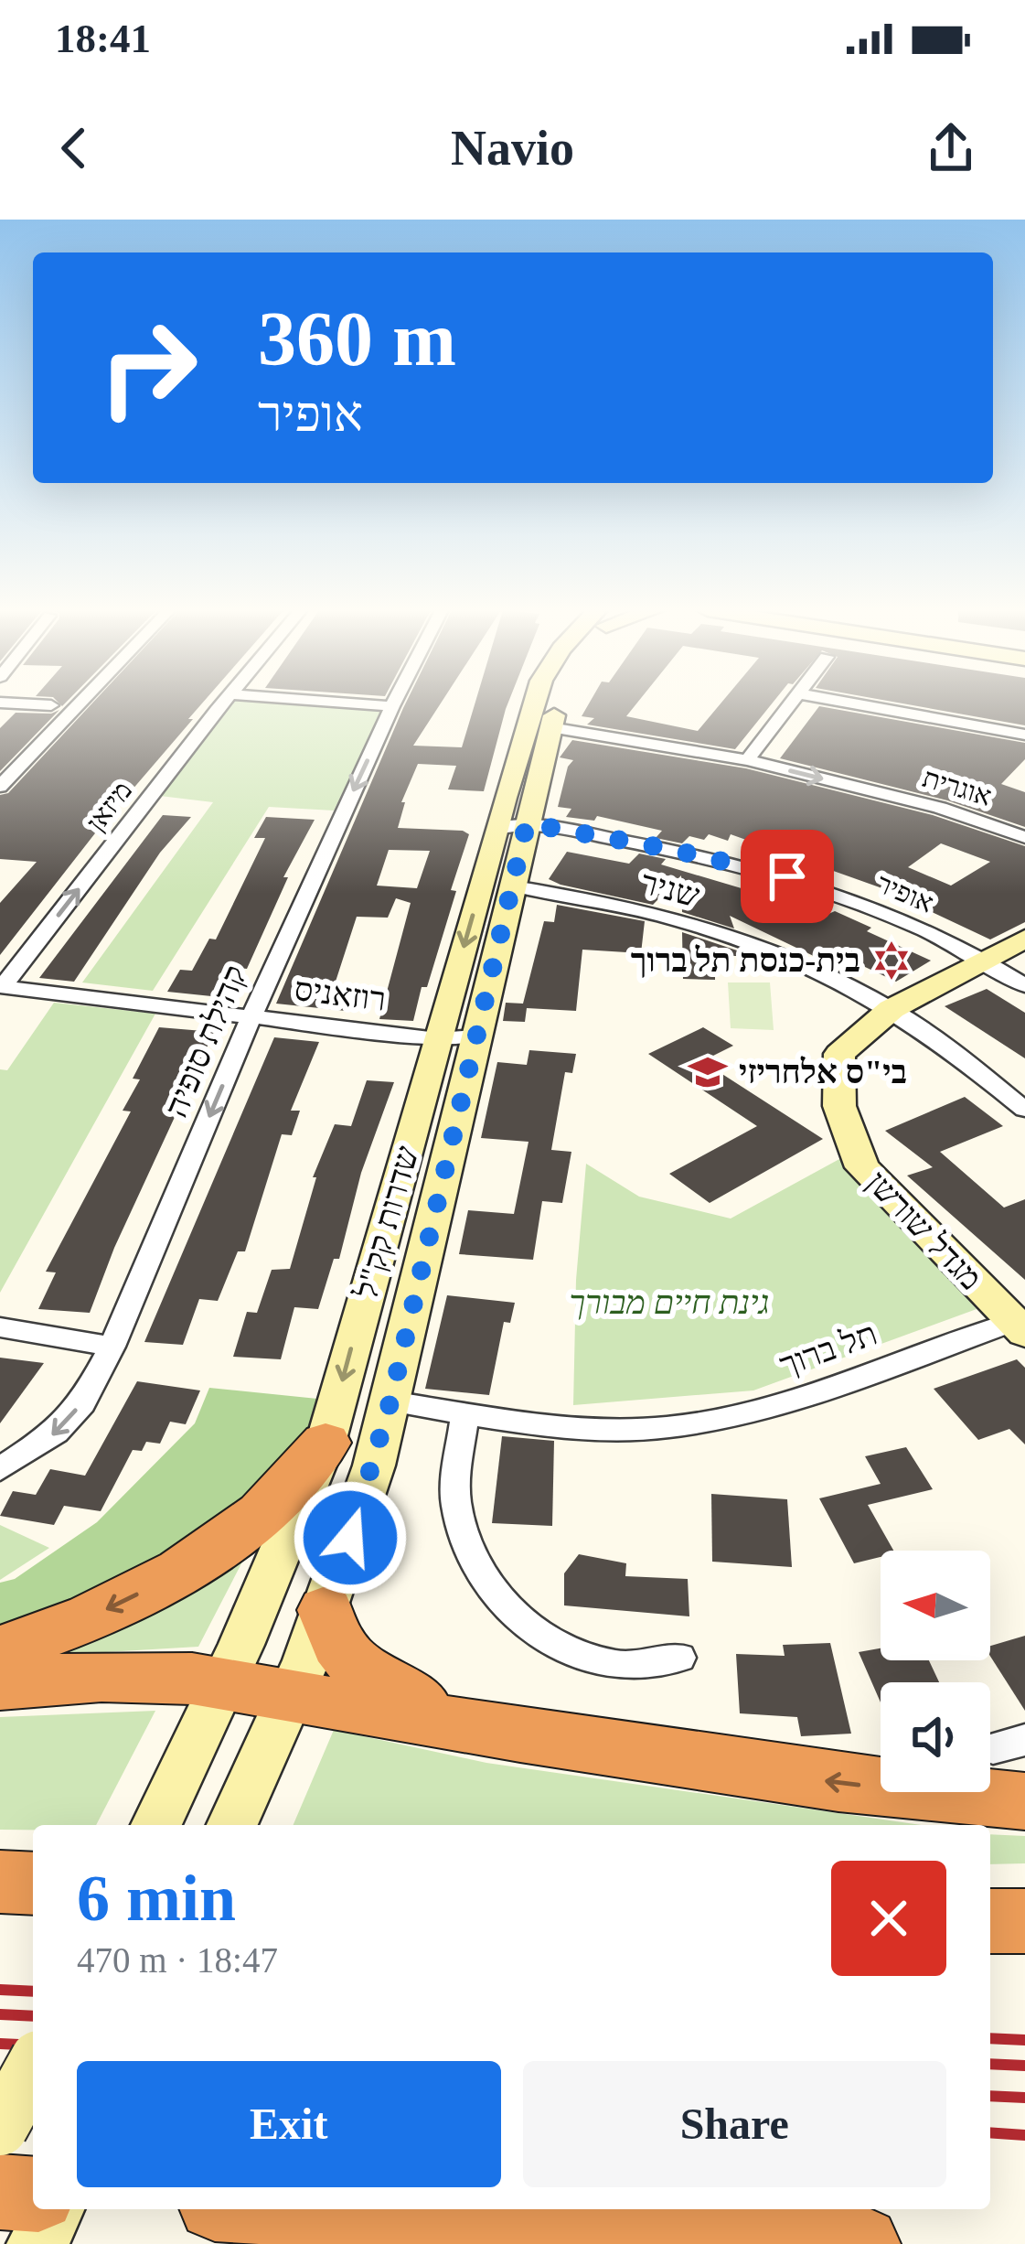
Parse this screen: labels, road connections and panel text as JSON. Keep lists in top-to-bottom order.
{
  "streets": {
    "main road": ["שדרות קק\"ל", "מגדל שורשן"],
    "street": [
      "אוגרית",
      "מיזאן",
      "שניר",
      "אופיר",
      "רוזאניס",
      "קהילת סופיה",
      "תל ברוך"
    ]
  },
  "crossings": [
    ["אוגרית", "שדרות קק\"ל"],
    ["מיזאן", "רוזאניס"],
    ["שניר", "שדרות קק\"ל"],
    ["שניר", "מגדל שורשן"],
    ["אופיר", "שדרות קק\"ל"],
    ["אופיר", "מגדל שורשן"],
    ["רוזאניס", "קהילת סופיה"],
    ["רוזאניס", "שדרות קק\"ל"],
    ["שדרות קק\"ל", "תל ברוך"],
    ["מגדל שורשן", "תל ברוך"]
  ],
  "one_way": ["קהילת סופיה"],
  "parks": ["גינת חיים מבורך"],
  "places": {
    "synagogue": ["בית-כנסת תל ברוך"],
    "school or university": ["בי\"ס אלחריזי"]
  },
  "north": "left",
  "page": {
    "status": "18:41",
    "header": "Navio",
    "turn": ["360 m", "אופיר"],
    "heading": ["6 min", "470 m · 18:47"],
    "buttons": ["Exit", "Share"]
  }
}
